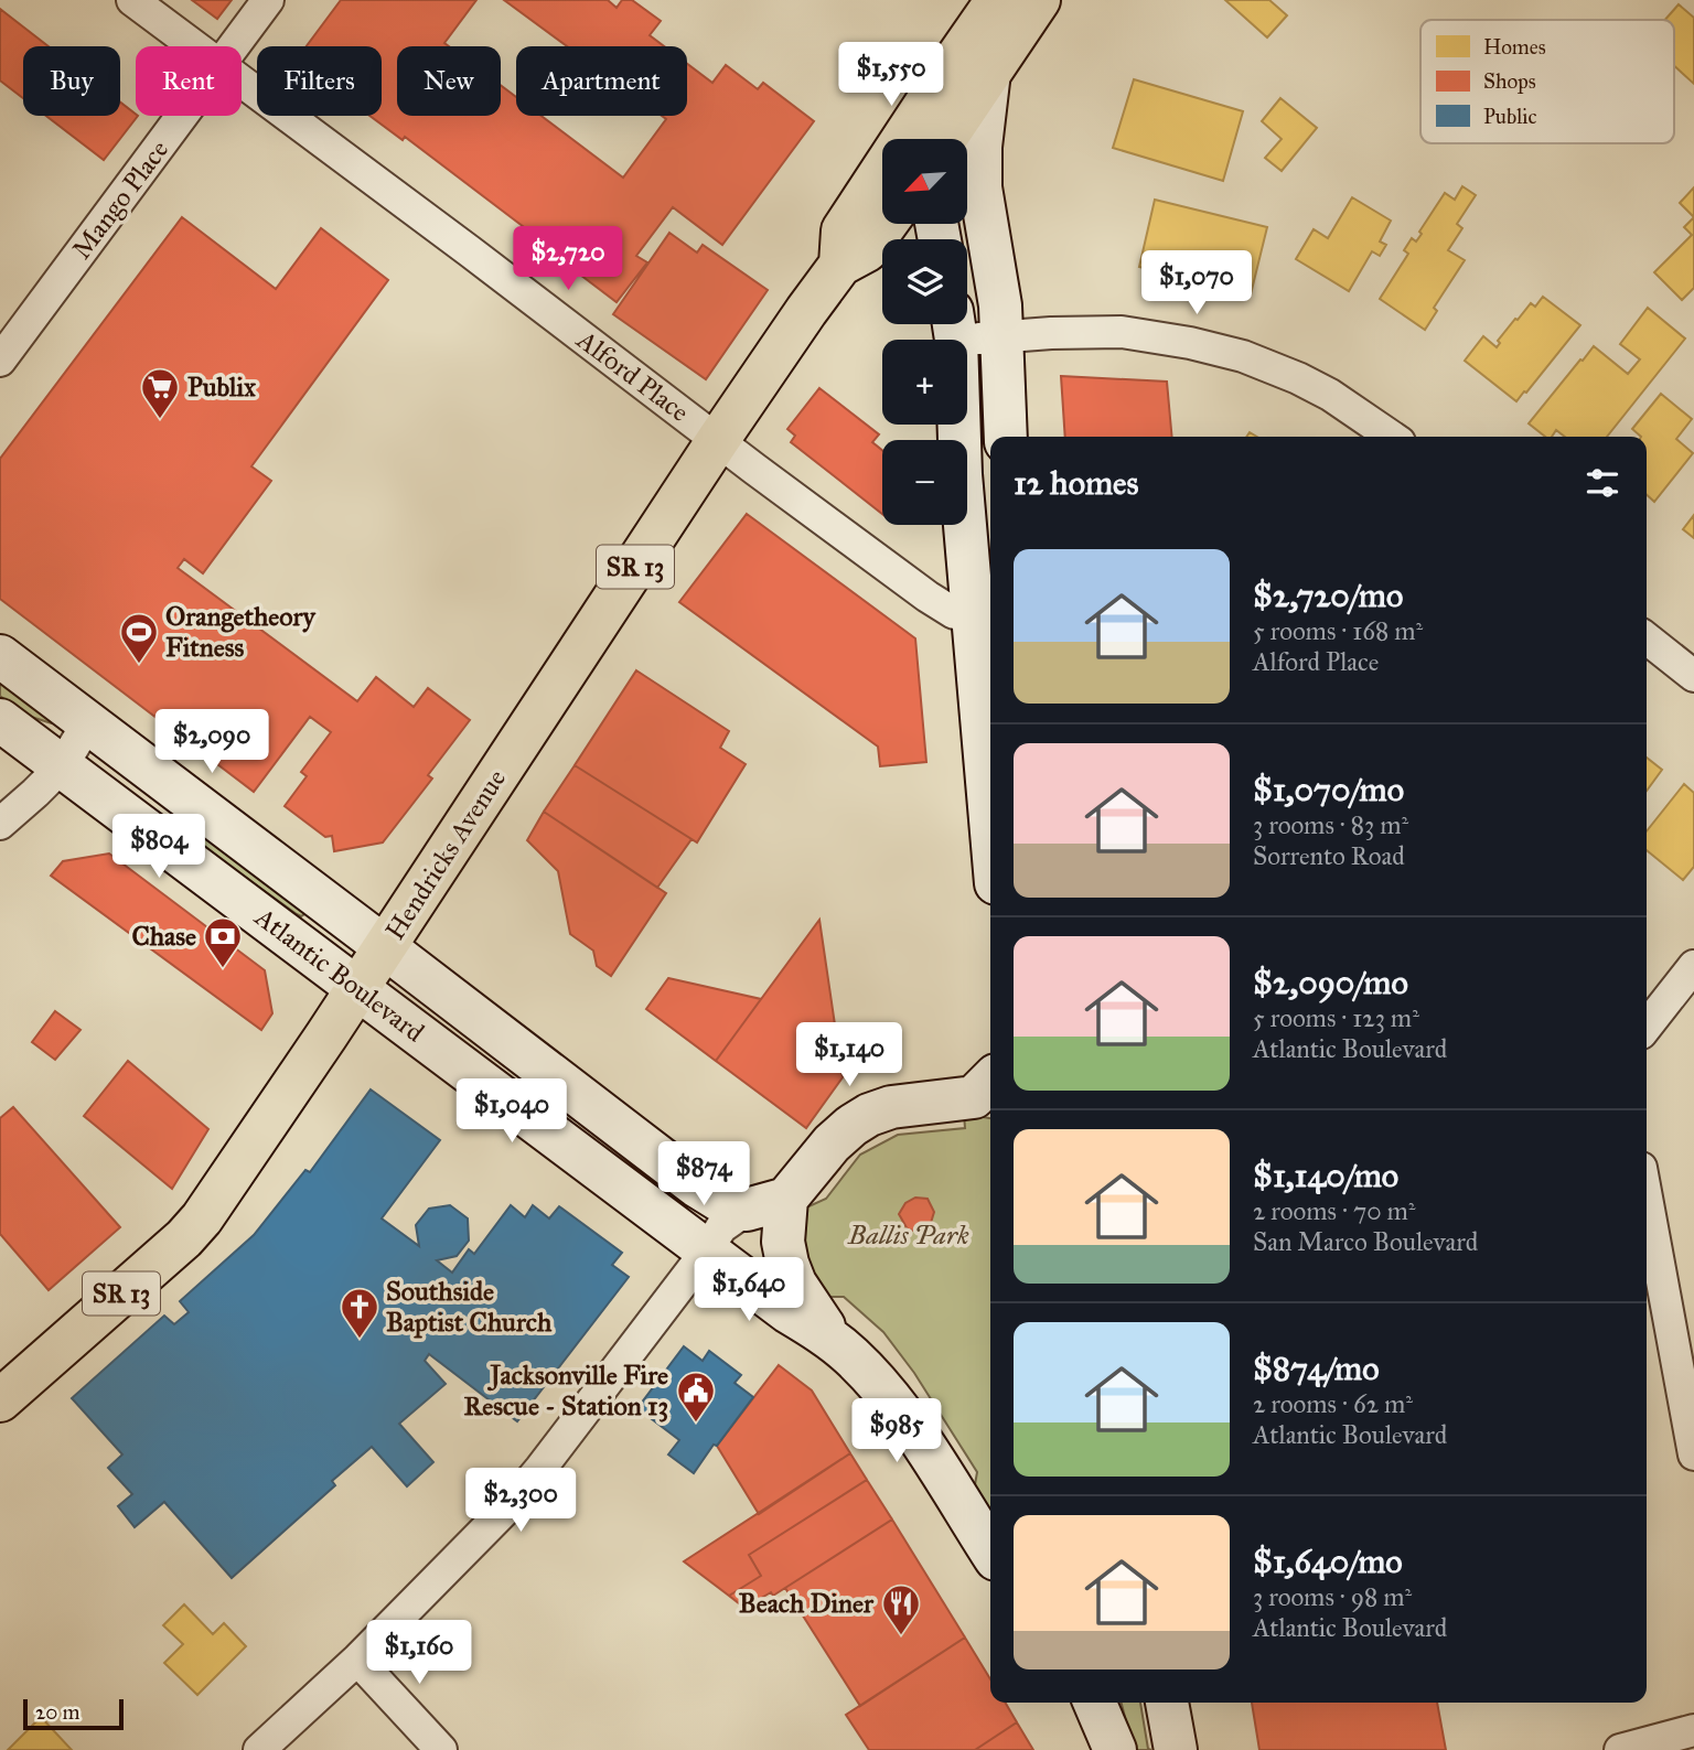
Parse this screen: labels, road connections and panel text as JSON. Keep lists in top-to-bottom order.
{
  "streets": {
    "main road": ["SR 13", "Hendricks Avenue", "Atlantic Boulevard"],
    "street": ["Mango Place", "Alford Place"]
  },
  "crossings": [
    ["Alford Place", "Hendricks Avenue"],
    ["Hendricks Avenue", "Atlantic Boulevard"]
  ],
  "parks": ["Ballis Park"],
  "places": {
    "supermarket": ["Publix"],
    "sports": ["Orangetheory Fitness"],
    "bank": ["Chase"],
    "church": ["Southside Baptist Church"],
    "public building": ["Jacksonville Fire Rescue - Station 13"],
    "restaurant": ["Beach Diner"]
  },
  "legend": ["Homes", "Shops", "Public"],
  "scale_bar": "20 m",
  "north": "bottom left",
  "page": {
    "price": [
      "$1,550",
      "$2,720",
      "$1,070",
      "$2,090",
      "$804",
      "$1,140",
      "$1,040",
      "$874",
      "$1,640",
      "$985",
      "$2,300",
      "$1,160"
    ],
    "chip": [
      "Buy",
      "Rent",
      "Filters",
      "New",
      "Apartment"
    ],
    "map_buttons": ["+", "−"],
    "heading": "12 homes",
    "list": [
      {
        "name": "$2,720/mo",
        "note": "5 rooms · 168 m² · Alford Place"
      },
      {
        "name": "$1,070/mo",
        "note": "3 rooms · 83 m² · Sorrento Road"
      },
      {
        "name": "$2,090/mo",
        "note": "5 rooms · 123 m² · Atlantic Boulevard"
      },
      {
        "name": "$1,140/mo",
        "note": "2 rooms · 70 m² · San Marco Boulevard"
      },
      {
        "name": "$874/mo",
        "note": "2 rooms · 62 m² · Atlantic Boulevard"
      },
      {
        "name": "$1,640/mo",
        "note": "3 rooms · 98 m² · Atlantic Boulevard"
      }
    ],
    "scale": "20 m"
  }
}
